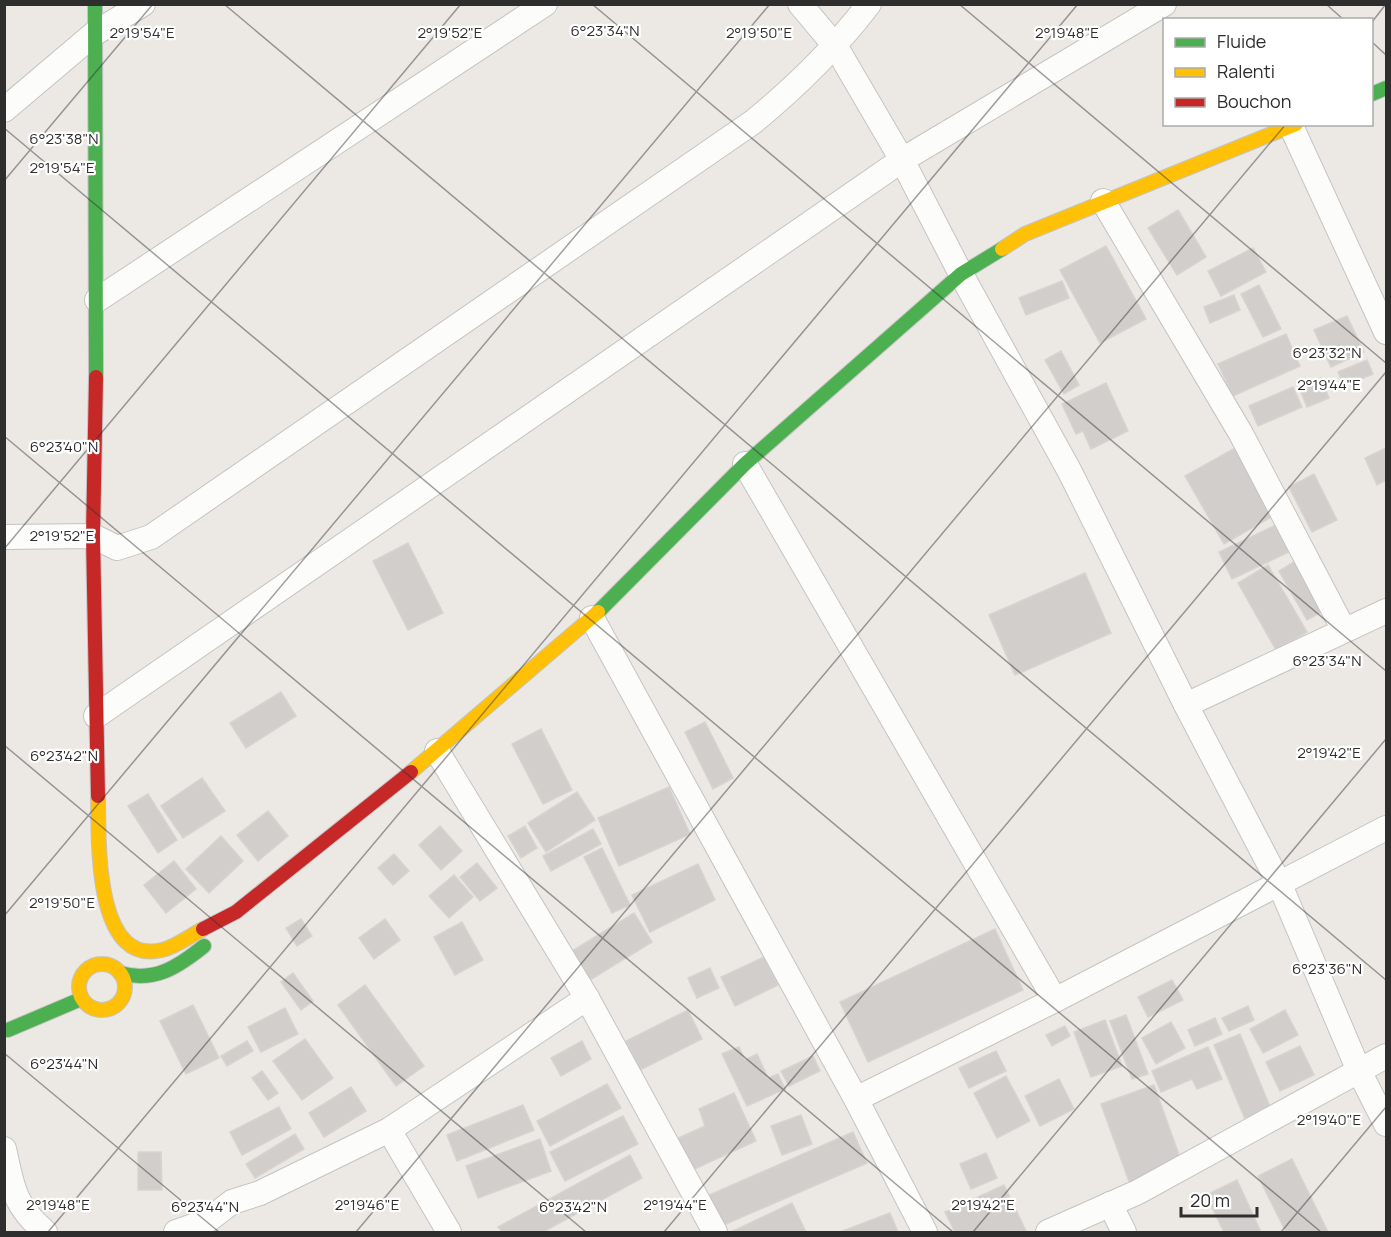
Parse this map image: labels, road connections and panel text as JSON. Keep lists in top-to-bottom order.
{
  "legend": ["Fluide", "Ralenti", "Bouchon"],
  "scale_bar": "20 m",
  "coordinates": [
    "6°23'34\"N",
    "2°19'54\"E",
    "2°19'52\"E",
    "2°19'50\"E",
    "2°19'48\"E",
    "6°23'38\"N",
    "6°23'32\"N",
    "2°19'44\"E",
    "6°23'40\"N",
    "2°19'42\"E",
    "6°23'42\"N",
    "6°23'36\"N",
    "6°23'44\"N",
    "2°19'40\"E",
    "2°19'46\"E"
  ]
}
